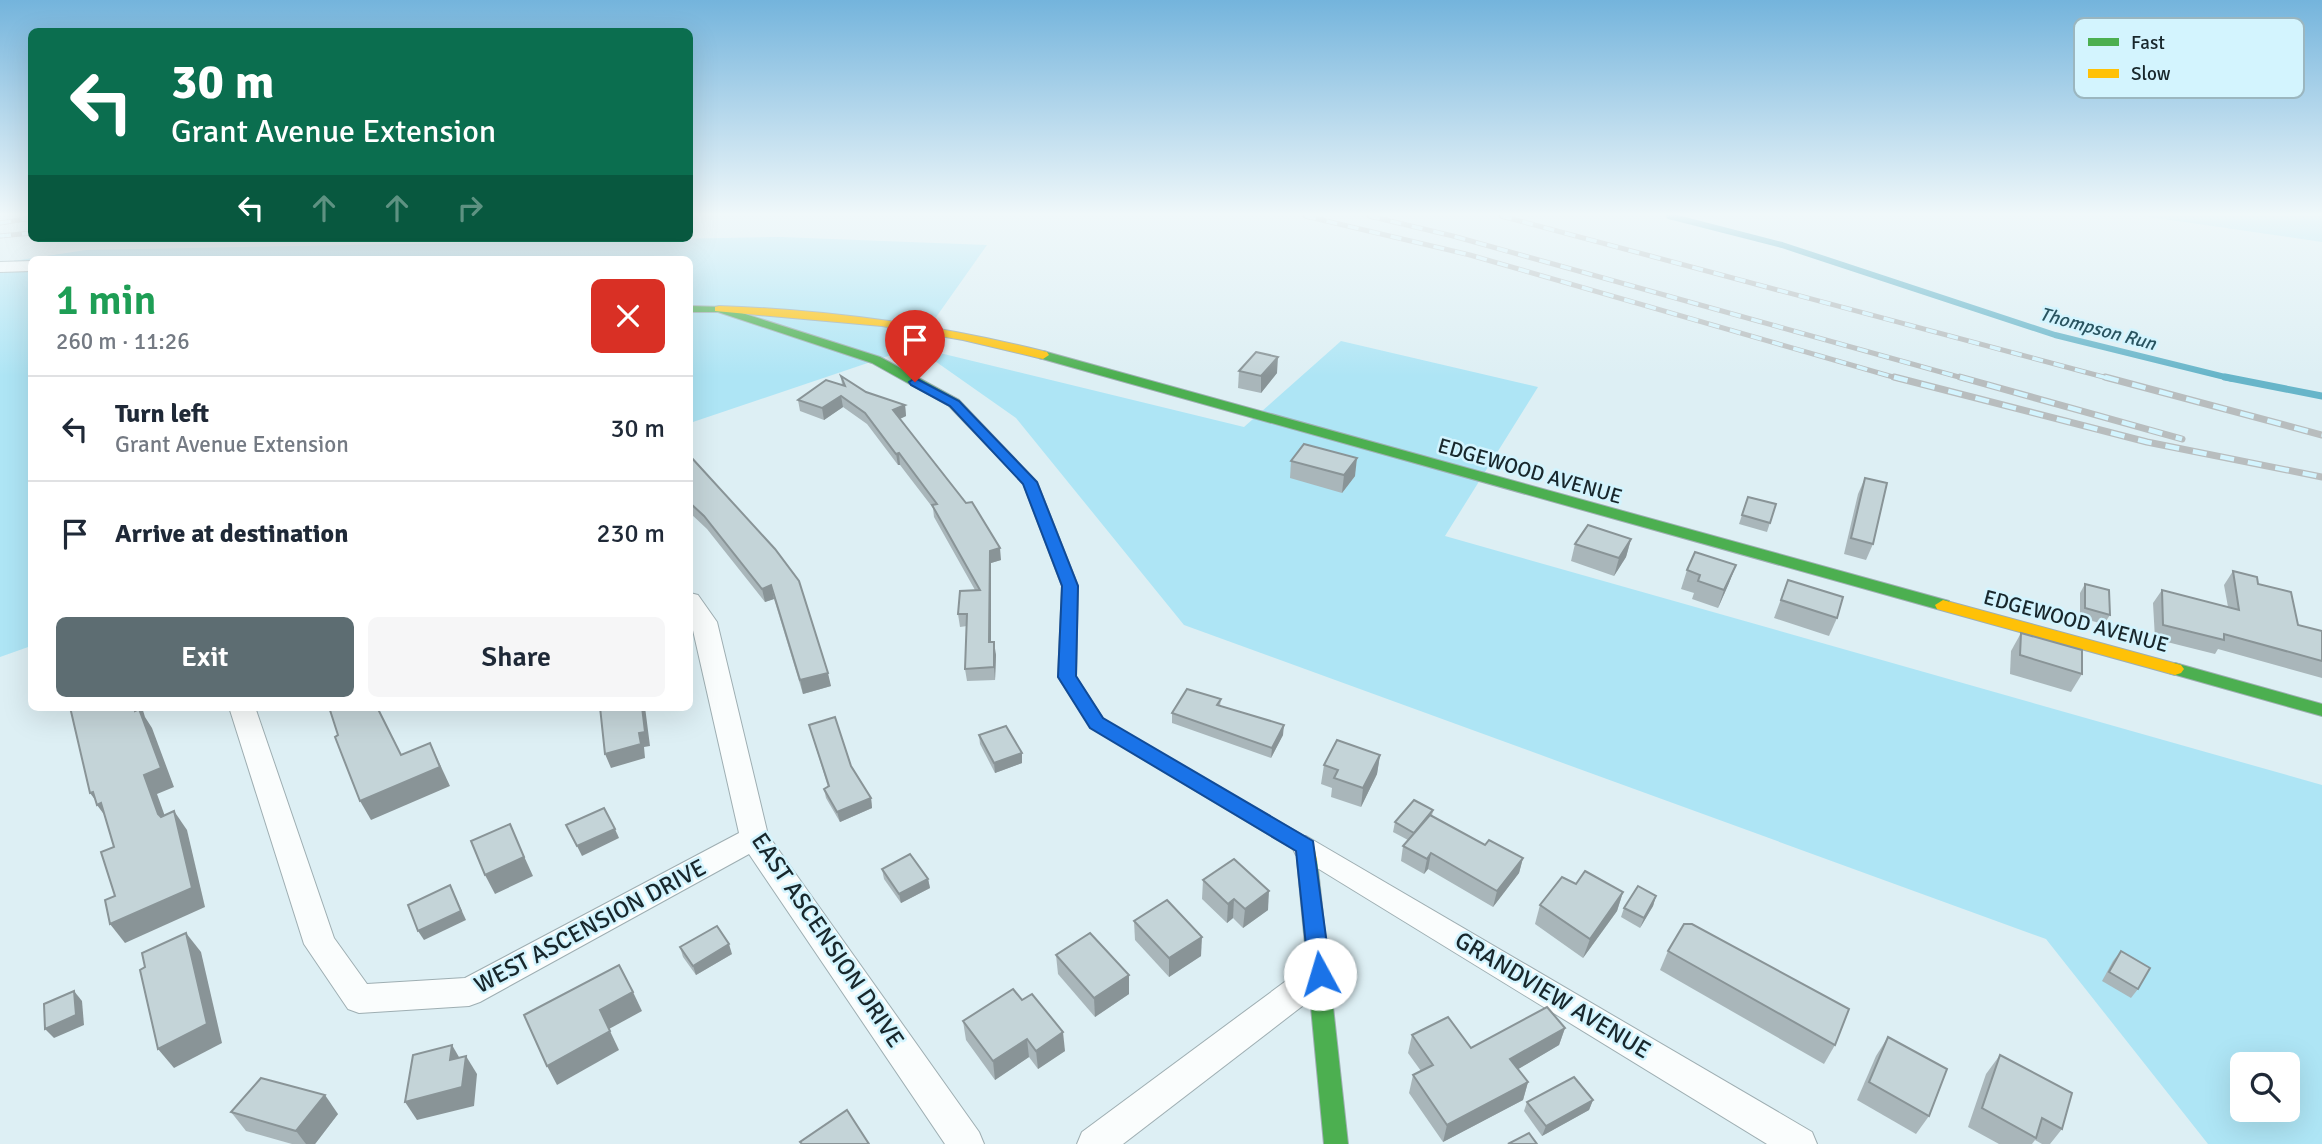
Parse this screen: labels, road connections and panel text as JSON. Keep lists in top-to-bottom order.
{
  "streets": {
    "street": [
      "EDGEWOOD AVENUE",
      "WEST ASCENSION DRIVE",
      "EAST ASCENSION DRIVE",
      "GRANDVIEW AVENUE"
    ]
  },
  "crossings": [
    ["WEST ASCENSION DRIVE", "EAST ASCENSION DRIVE"]
  ],
  "water": ["Thompson Run"],
  "legend": ["Fast", "Slow"],
  "page": {
    "turn": ["30 m", "Grant Avenue Extension"],
    "heading": ["1 min", "260 m · 11:26"],
    "list": [
      {
        "name": "Turn left",
        "note": "Grant Avenue Extension",
        "value": "30 m"
      },
      {
        "name": "Arrive at destination",
        "value": "230 m"
      }
    ],
    "buttons": ["Exit", "Share"]
  }
}
